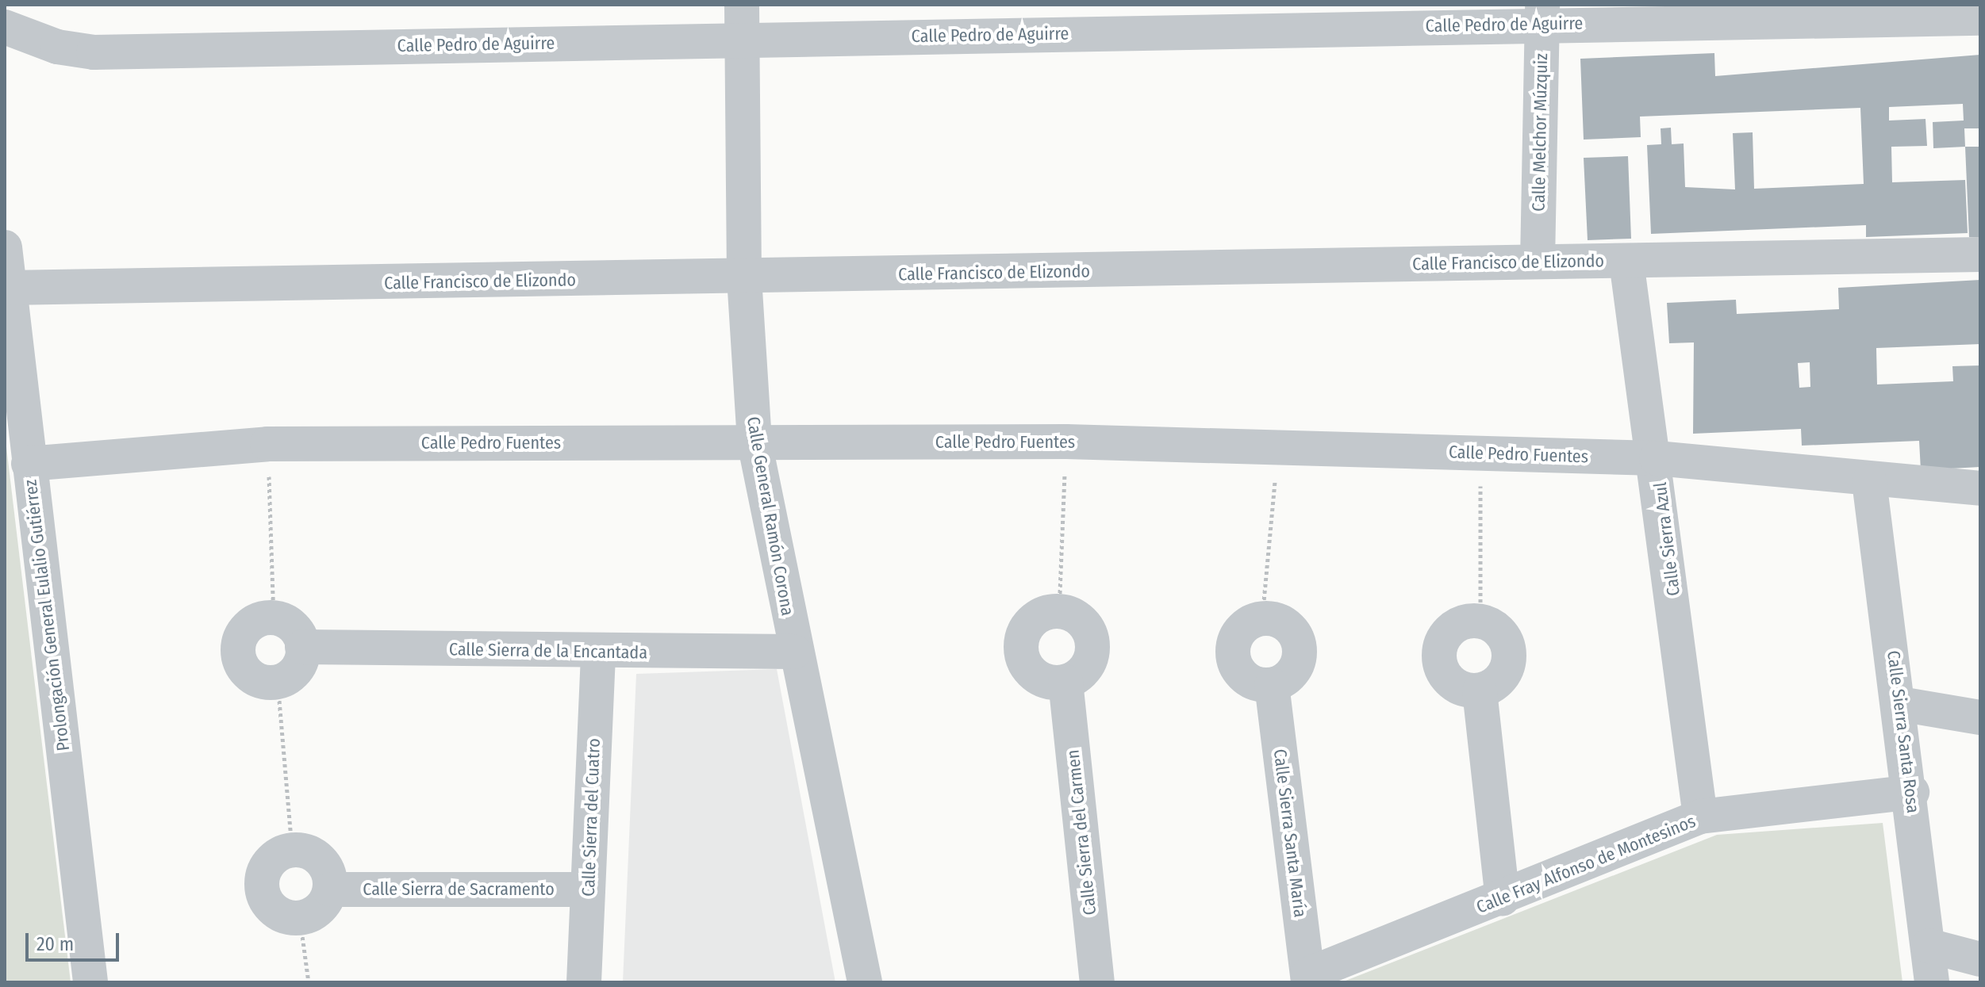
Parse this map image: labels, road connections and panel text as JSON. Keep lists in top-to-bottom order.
{
  "streets": {
    "street": [
      "Calle Pedro de Aguirre",
      "Calle Melchor Múzquiz",
      "Calle Francisco de Elizondo",
      "Calle Pedro Fuentes",
      "Calle General Ramón Corona",
      "Calle Sierra Azul",
      "Prolongación General Eulalio Gutiérrez",
      "Calle Sierra de la Encantada",
      "Calle Sierra Santa Rosa",
      "Calle Sierra del Cuatro",
      "Calle Sierra del Carmen",
      "Calle Sierra Santa María",
      "Calle Fray Alfonso de Montesinos",
      "Calle Sierra de Sacramento"
    ]
  },
  "crossings": [
    ["Calle Pedro de Aguirre", "Calle Melchor Múzquiz"],
    ["Calle Pedro de Aguirre", "Calle General Ramón Corona"],
    ["Calle Melchor Múzquiz", "Calle Francisco de Elizondo"],
    ["Calle Francisco de Elizondo", "Calle General Ramón Corona"],
    ["Calle Francisco de Elizondo", "Calle Sierra Azul"],
    ["Calle Francisco de Elizondo", "Prolongación General Eulalio Gutiérrez"],
    ["Calle Pedro Fuentes", "Calle General Ramón Corona"],
    ["Calle Pedro Fuentes", "Calle Sierra Azul"],
    ["Calle Pedro Fuentes", "Prolongación General Eulalio Gutiérrez"],
    ["Calle Pedro Fuentes", "Calle Sierra Santa Rosa"],
    ["Calle General Ramón Corona", "Calle Sierra de la Encantada"],
    ["Calle Sierra Azul", "Calle Fray Alfonso de Montesinos"],
    ["Calle Sierra de la Encantada", "Calle Sierra del Cuatro"],
    ["Calle Sierra Santa Rosa", "Calle Fray Alfonso de Montesinos"],
    ["Calle Sierra del Cuatro", "Calle Sierra de Sacramento"],
    ["Calle Sierra Santa María", "Calle Fray Alfonso de Montesinos"]
  ],
  "scale_bar": "20 m"
}
